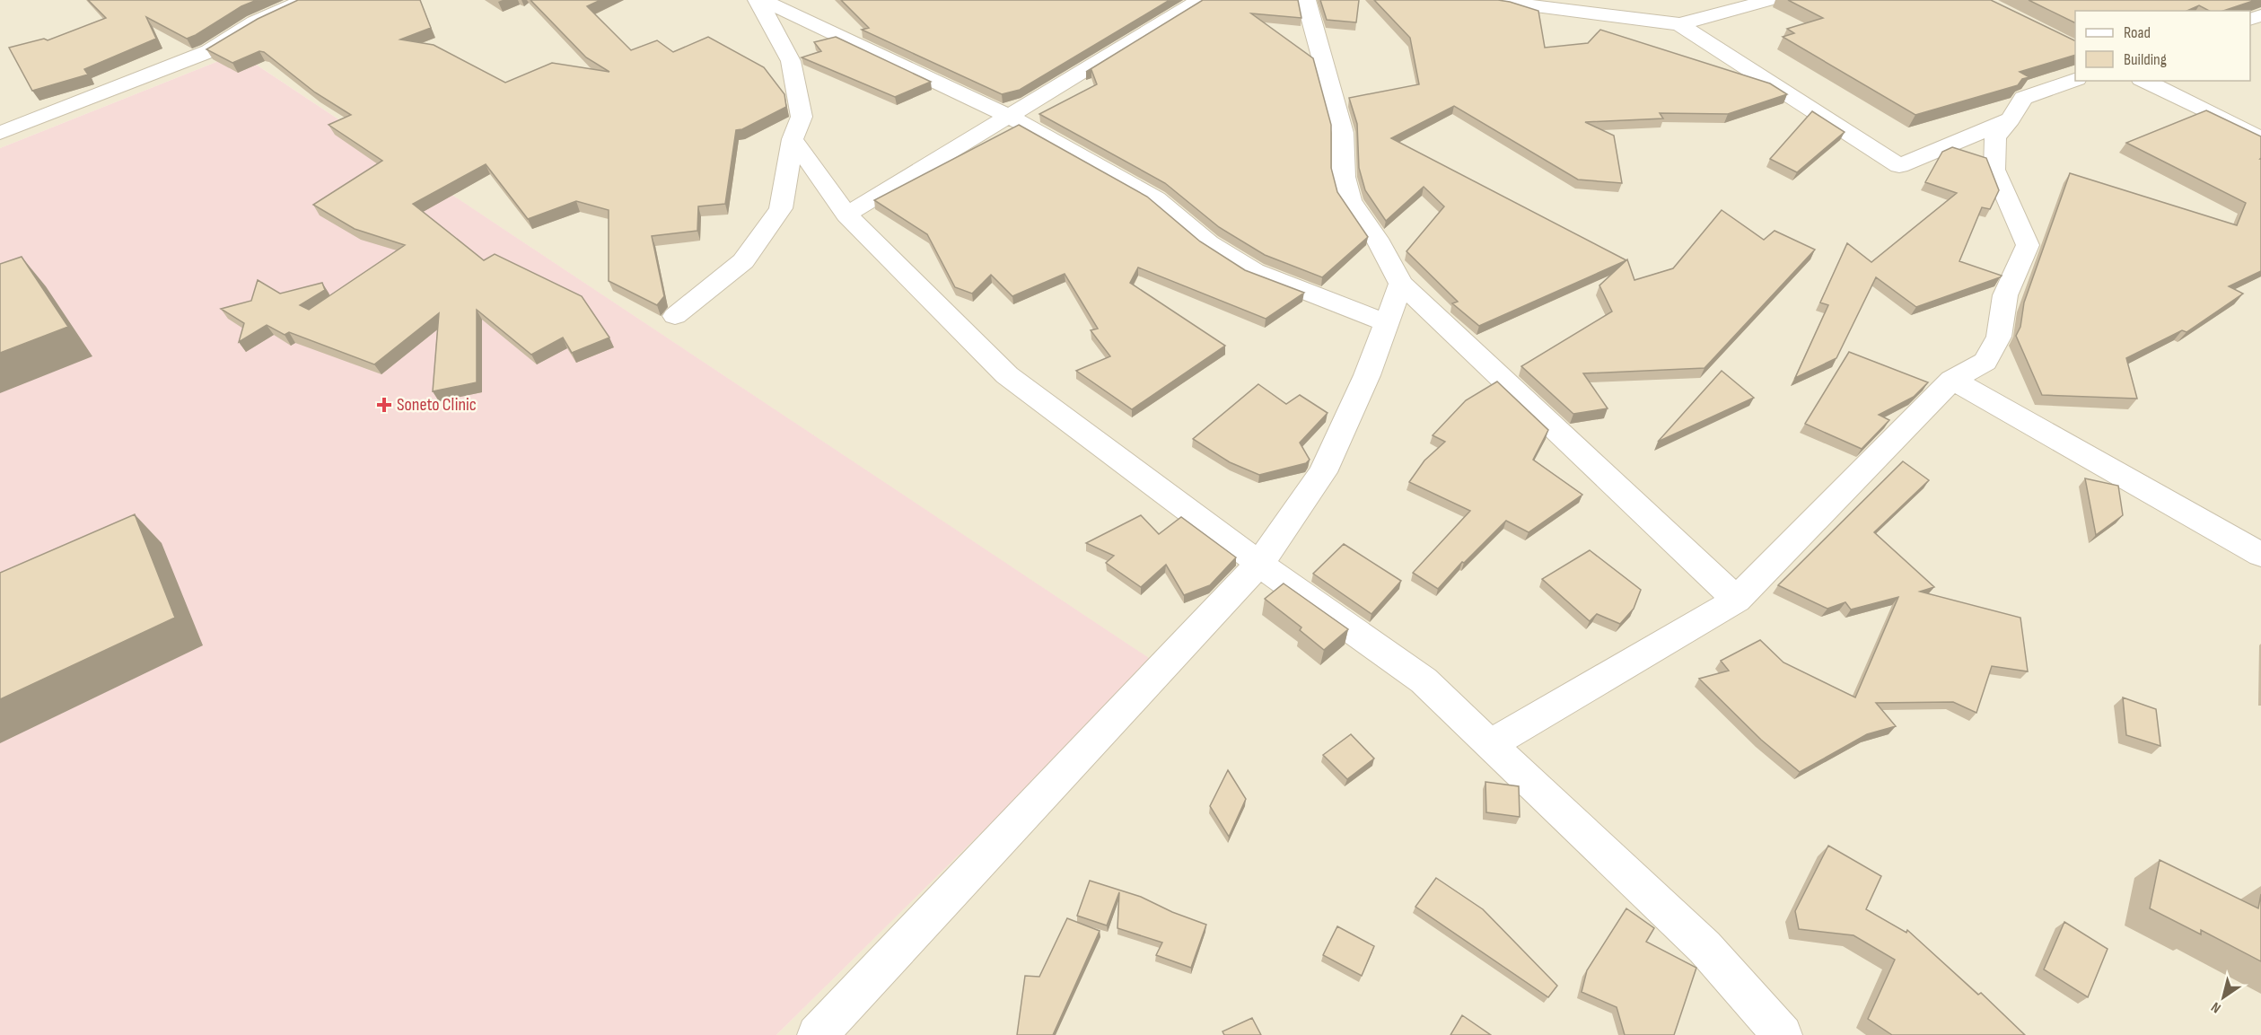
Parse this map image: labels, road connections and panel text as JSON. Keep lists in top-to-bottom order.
{
  "places": {
    "health": ["Soneto Clinic"]
  },
  "legend": ["Road", "Building"],
  "north": "bottom left"
}
